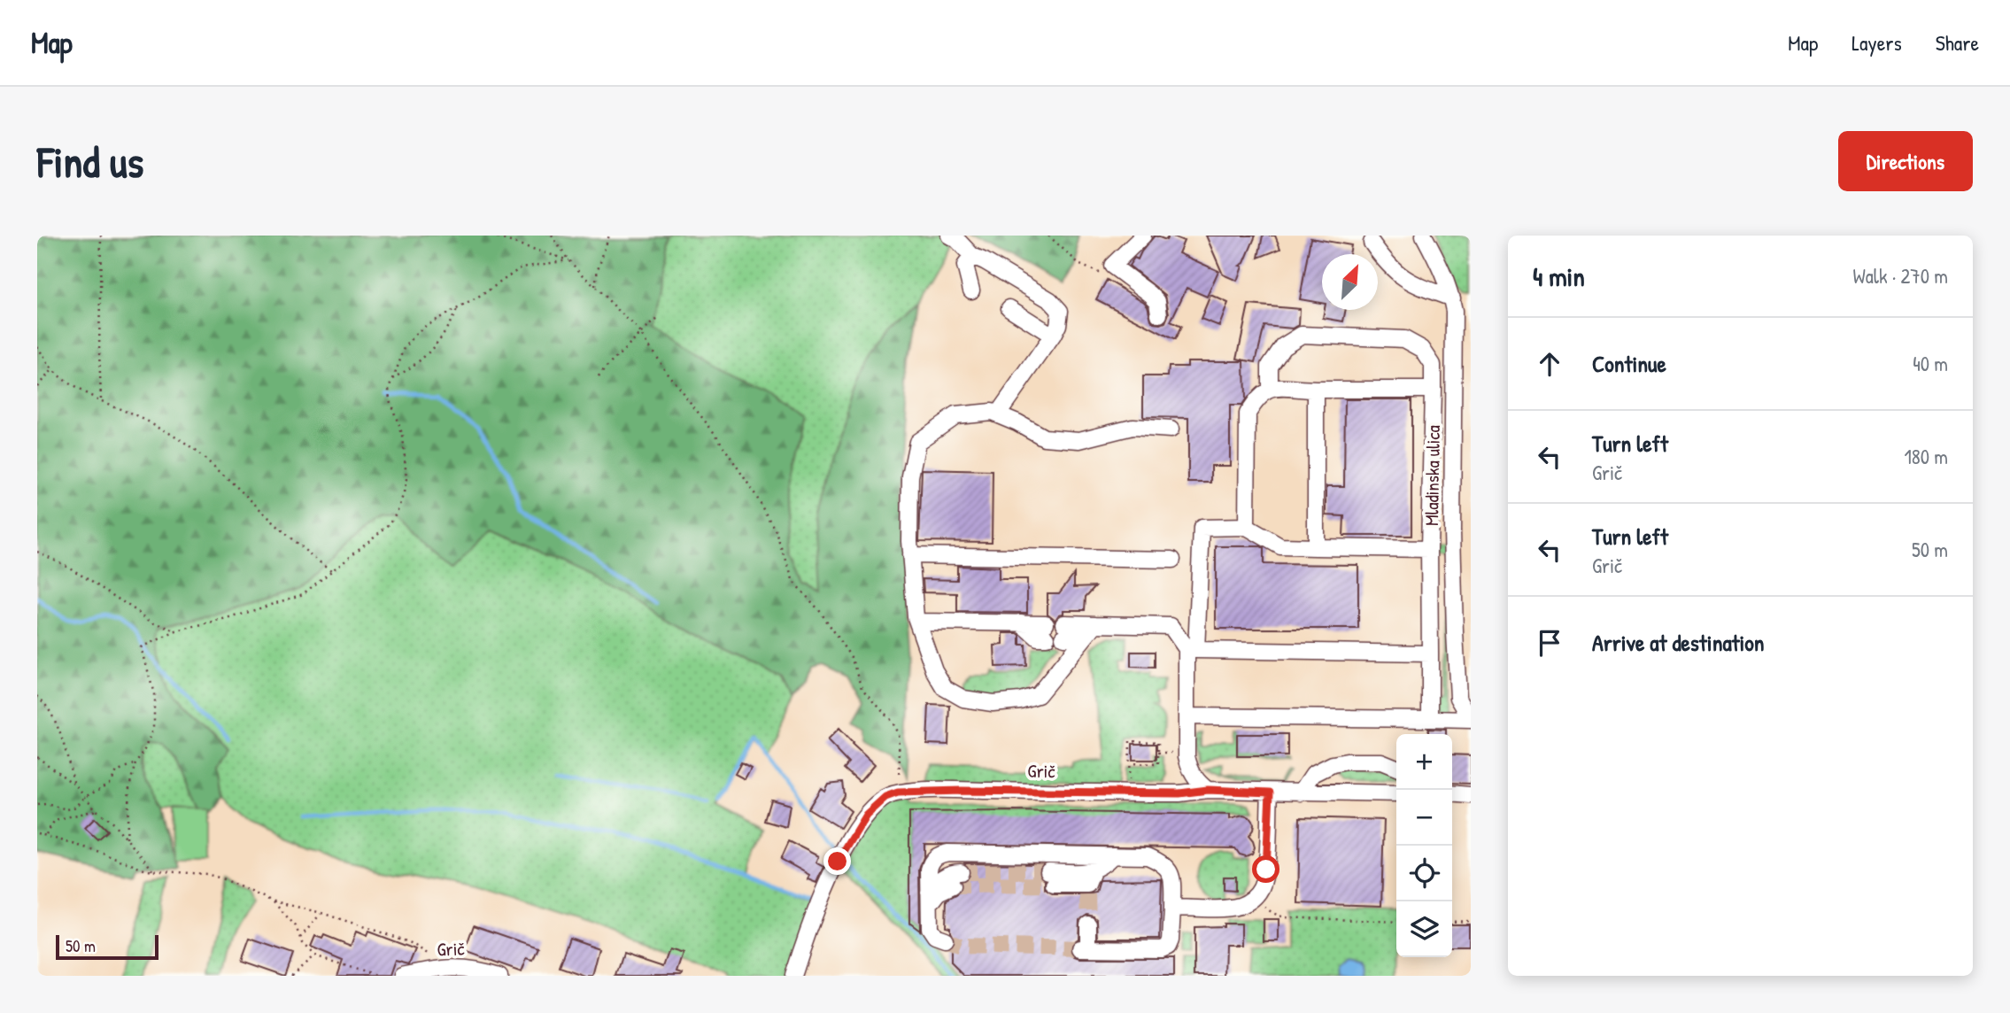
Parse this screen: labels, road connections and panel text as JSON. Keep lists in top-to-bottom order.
{
  "streets": {
    "street": ["Mladinska ulica", "Grič"]
  },
  "scale_bar": "50 m",
  "north": "top right",
  "page": {
    "header": "Map",
    "nav": ["Map", "Layers", "Share"],
    "buttons": "Directions",
    "title": "Find us",
    "heading": ["4 min", "Walk · 270 m"],
    "list": [
      ["Continue", "40 m"],
      ["Turn left", "Grič", "180 m"],
      ["Turn left", "Grič", "50 m"],
      "Arrive at destination"
    ],
    "map_buttons": ["+", "−"],
    "scale": "50 m"
  }
}
